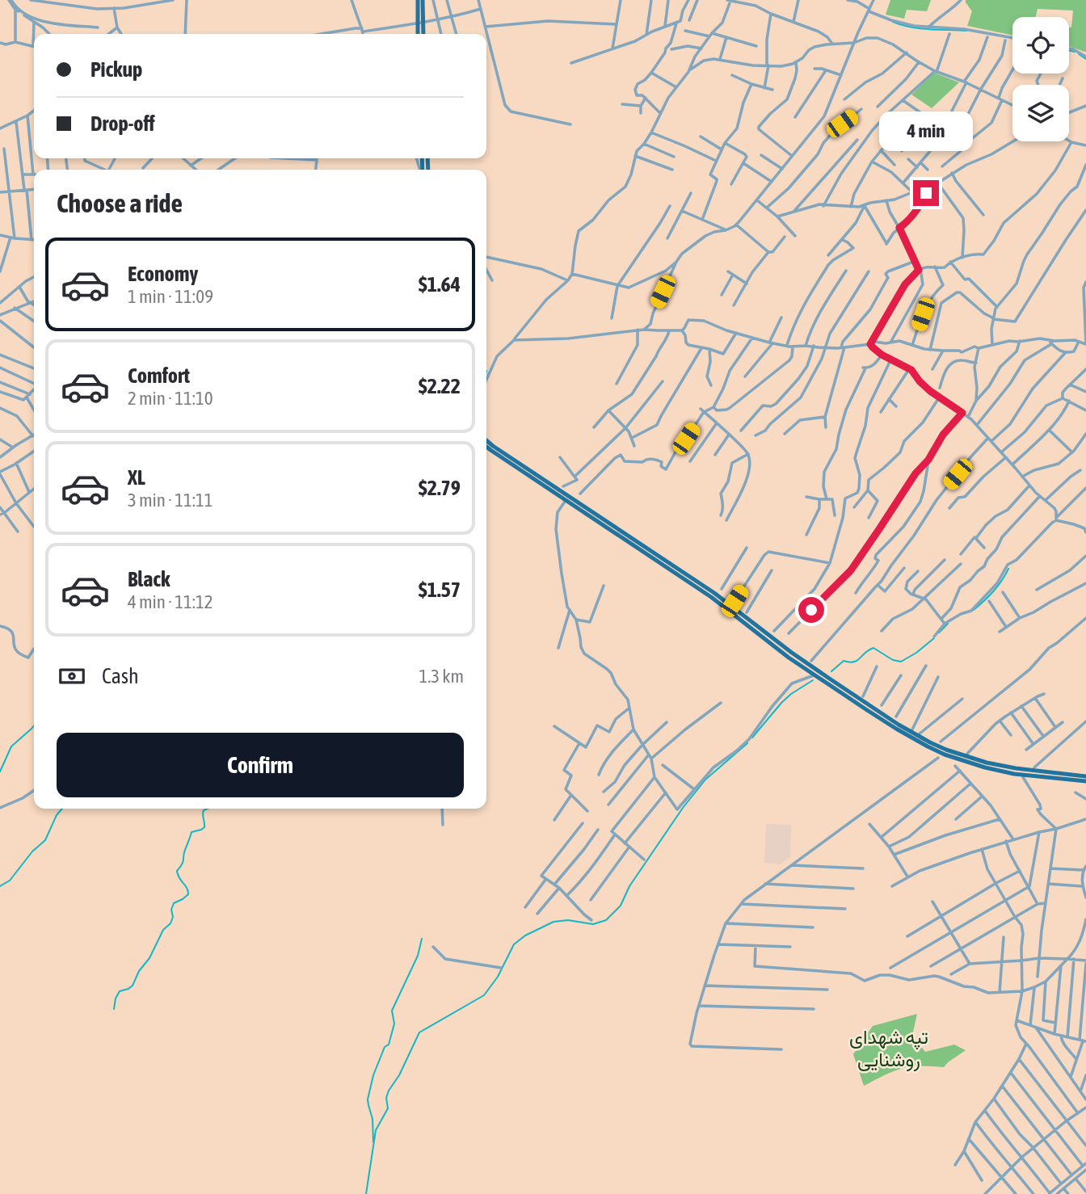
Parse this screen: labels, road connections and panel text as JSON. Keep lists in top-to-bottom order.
{
  "parks": ["تپه شهدای روشنایی"],
  "page": {
    "banner": ["Pickup", "Drop-off"],
    "bubble": "4 min",
    "heading": "Choose a ride",
    "list": [
      {
        "name": "Economy",
        "note": "1 min · 11:09",
        "value": "$1.64"
      },
      {
        "name": "Comfort",
        "note": "2 min · 11:10",
        "value": "$2.22"
      },
      {
        "name": "XL",
        "note": "3 min · 11:11",
        "value": "$2.79"
      },
      {
        "name": "Black",
        "note": "4 min · 11:12",
        "value": "$1.57"
      }
    ],
    "pay": ["Cash", "1.3 km"],
    "buttons": "Confirm"
  }
}
